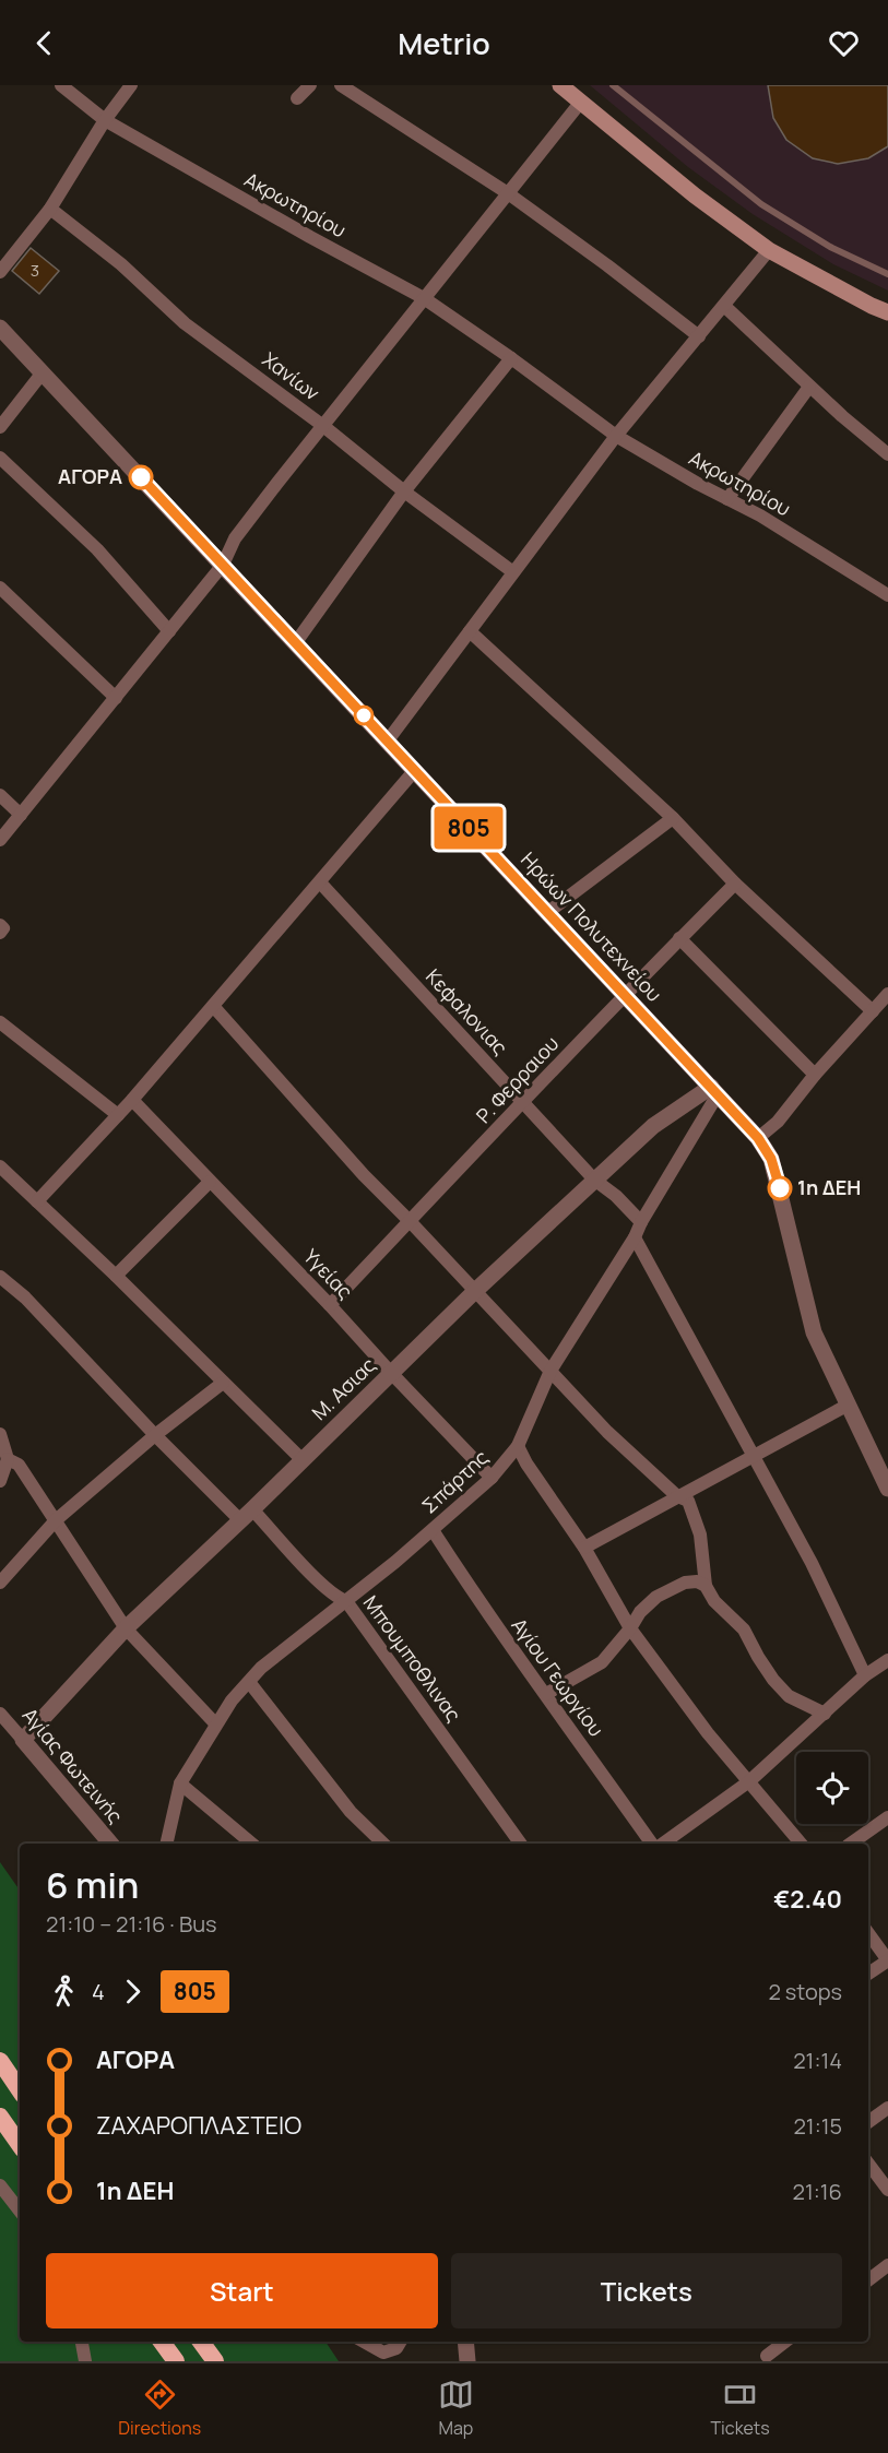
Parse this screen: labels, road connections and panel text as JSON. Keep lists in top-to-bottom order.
{
  "streets": {
    "street": [
      "Ακρωτηρίου",
      "Χανίων",
      "Ηρώων Πολυτεχνείου",
      "Κεφαλονιας",
      "Ρ. Φερραιου",
      "Υγείας",
      "Μ. Ασιας",
      "Σπάρτης",
      "Μπουμποθλινας",
      "Αγίου Γεωργίου",
      "Αγίας Φωτεινής"
    ]
  },
  "crossings": [
    ["Ηρώων Πολυτεχνείου", "Ρ. Φερραιου"],
    ["Ηρώων Πολυτεχνείου", "Μ. Ασιας"],
    ["Ηρώων Πολυτεχνείου", "Σπάρτης"],
    ["Κεφαλονιας", "Ρ. Φερραιου"],
    ["Κεφαλονιας", "Μ. Ασιας"],
    ["Κεφαλονιας", "Σπάρτης"],
    ["Ρ. Φερραιου", "Υγείας"],
    ["Υγείας", "Μ. Ασιας"],
    ["Υγείας", "Σπάρτης"],
    ["Μ. Ασιας", "Σπάρτης"],
    ["Μ. Ασιας", "Μπουμποθλινας"],
    ["Μ. Ασιας", "Αγίας Φωτεινής"],
    ["Σπάρτης", "Μπουμποθλινας"],
    ["Σπάρτης", "Αγίου Γεωργίου"]
  ],
  "places": ["ΑΓΟΡΑ", "1η ΔΕΗ"],
  "lines": ["bus line 805"],
  "house_numbers": ["3"],
  "page": {
    "header": "Metrio",
    "on_map": "805",
    "heading": ["6 min", "21:10 – 21:16 · Bus", "€2.40"],
    "legs": ["4", "805", "2 stops"],
    "list": [
      {
        "name": "ΑΓΟΡΑ",
        "value": "21:14"
      },
      {
        "name": "ΖΑΧΑΡΟΠΛΑΣΤΕΙΟ",
        "value": "21:15"
      },
      {
        "name": "1η ΔΕΗ",
        "value": "21:16"
      }
    ],
    "buttons": ["Start", "Tickets"],
    "tabs": ["Directions", "Map", "Tickets"]
  }
}
